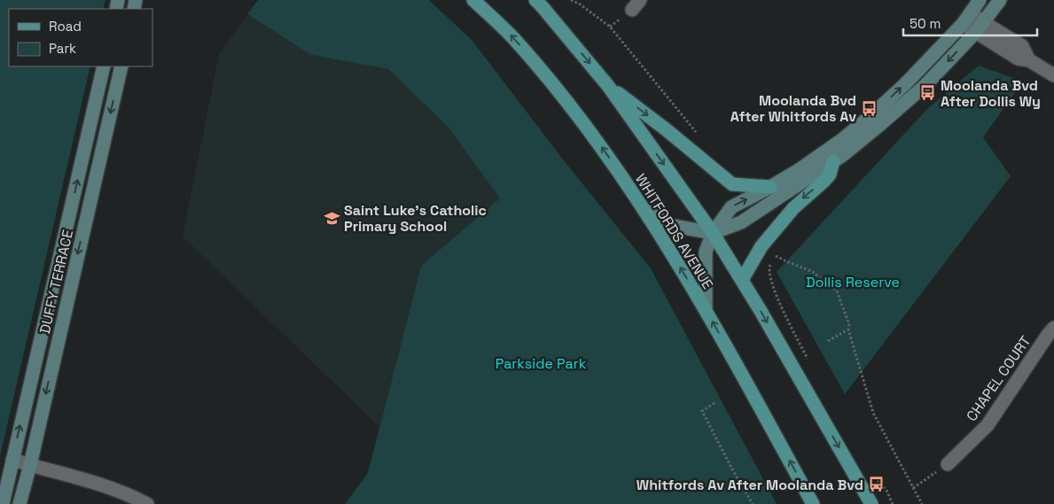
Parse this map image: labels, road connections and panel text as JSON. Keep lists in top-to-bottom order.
{
  "streets": {
    "main road": ["WHITFORDS AVENUE"],
    "street": ["DUFFY TERRACE", "CHAPEL COURT"]
  },
  "parks": ["Dollis Reserve", "Parkside Park"],
  "places": {
    "bus stop": ["Moolanda Bvd After Dollis Wy", "Moolanda Bvd After Whitfords Av", "Whitfords Av After Moolanda Bvd"],
    "school or university": ["Saint Luke's Catholic Primary School"]
  },
  "legend": ["Road", "Park"],
  "scale_bar": "50 m"
}
